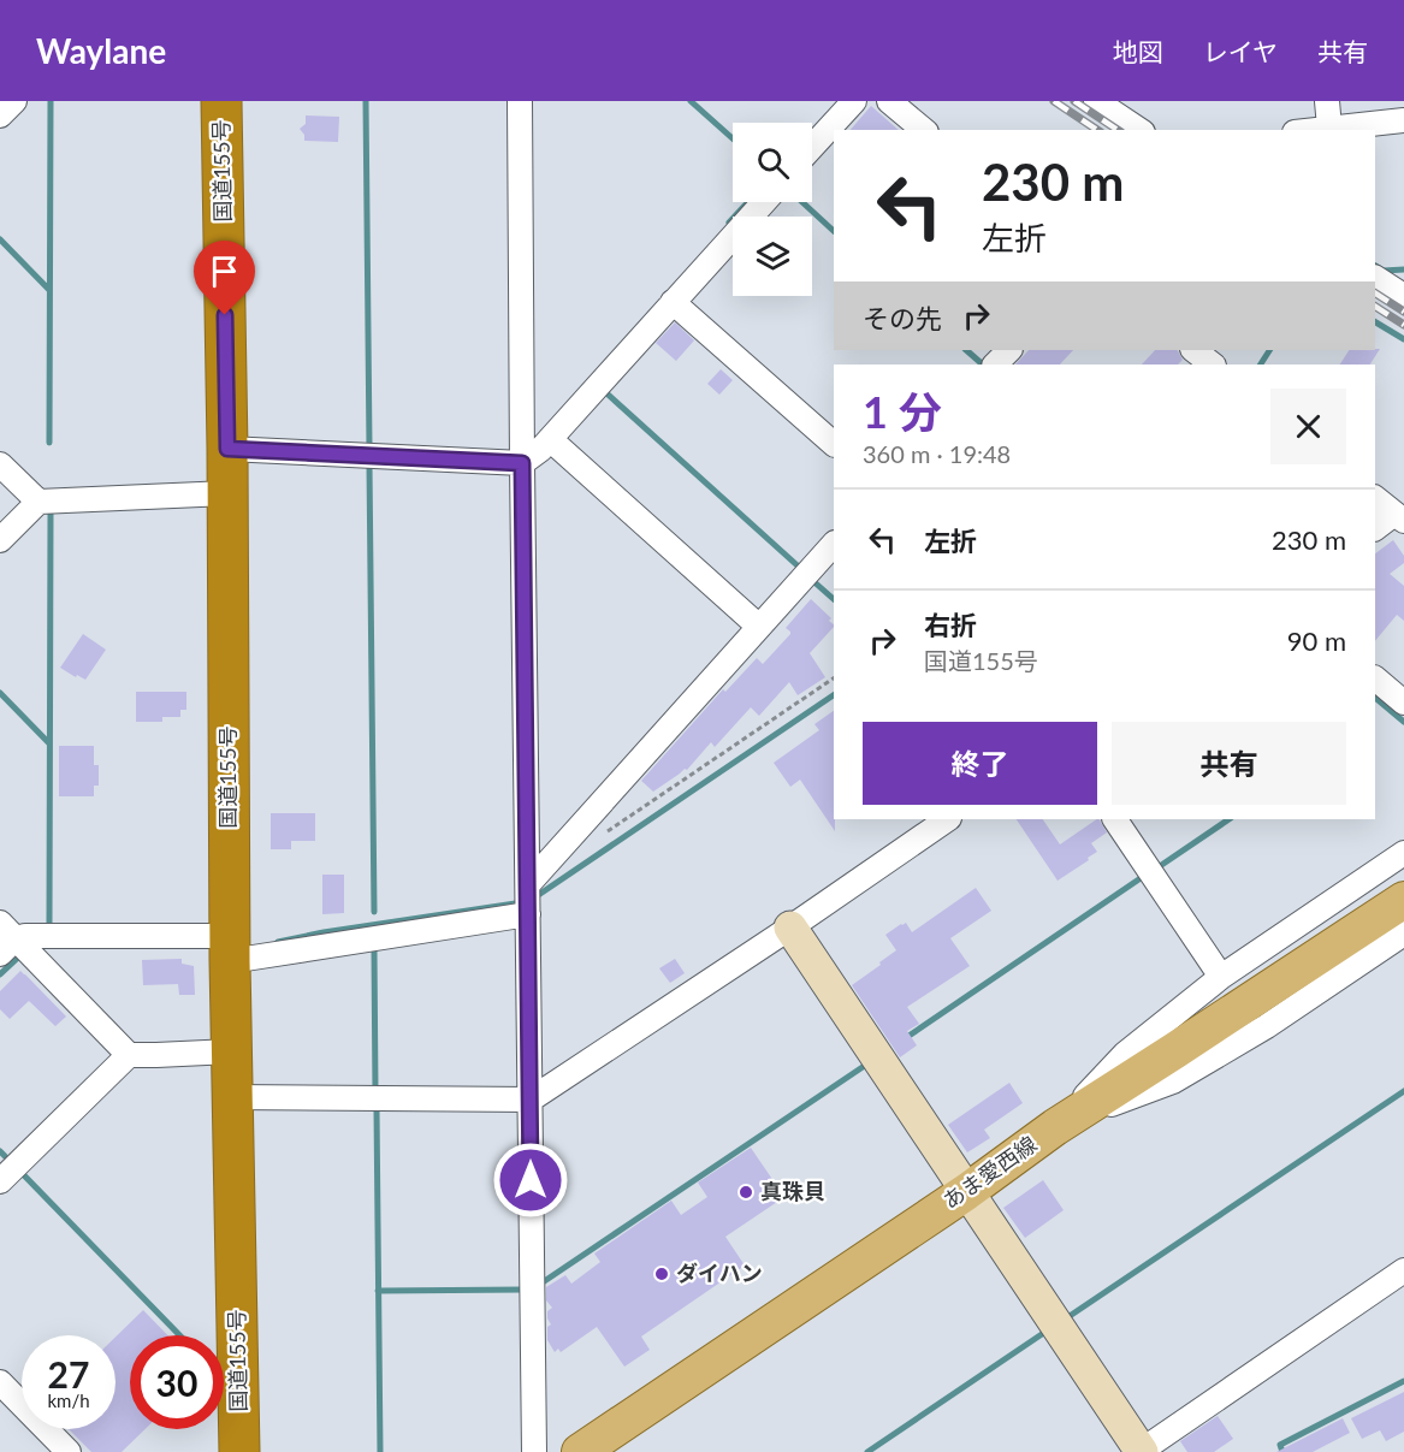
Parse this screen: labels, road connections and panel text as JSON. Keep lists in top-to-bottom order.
{
  "streets": {
    "highway": ["国道155号"],
    "main road": ["あま愛西線"]
  },
  "places": ["真珠貝", "ダイハン"],
  "page": {
    "header": "Waylane",
    "nav": ["地図", "レイヤ", "共有"],
    "turn": ["230 m", "左折"],
    "then": "その先",
    "heading": ["1 分", "360 m · 19:48"],
    "list": [
      {
        "name": "左折",
        "value": "230 m"
      },
      {
        "name": "右折",
        "note": "国道155号",
        "value": "90 m"
      }
    ],
    "buttons": ["終了", "共有"],
    "speed": "27 km/h",
    "limit": "30"
  }
}
